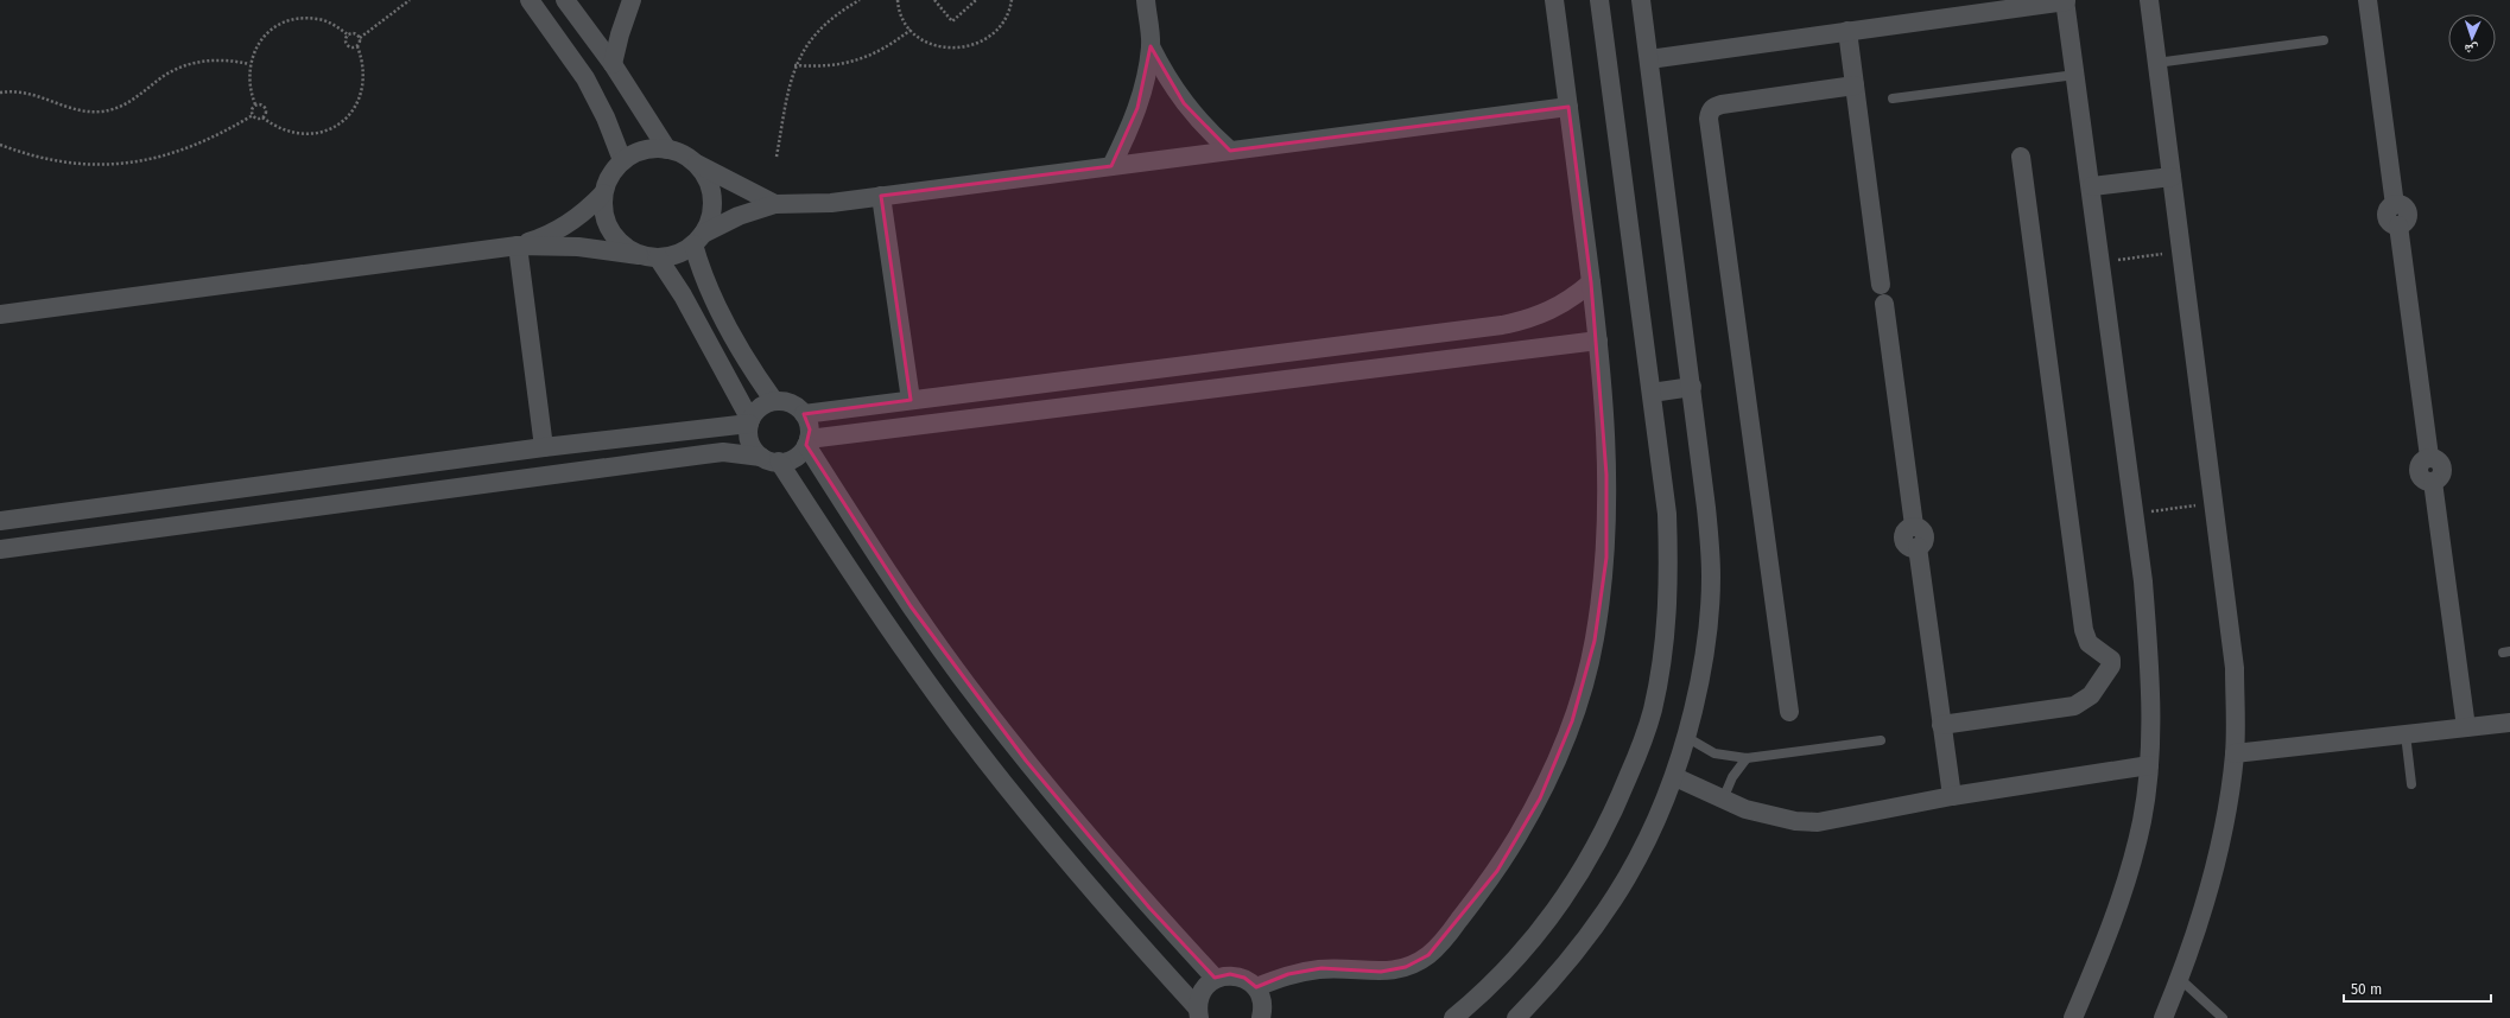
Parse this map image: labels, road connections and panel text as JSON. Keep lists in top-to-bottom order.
{
  "scale_bar": "50 m",
  "north": "bottom"
}
